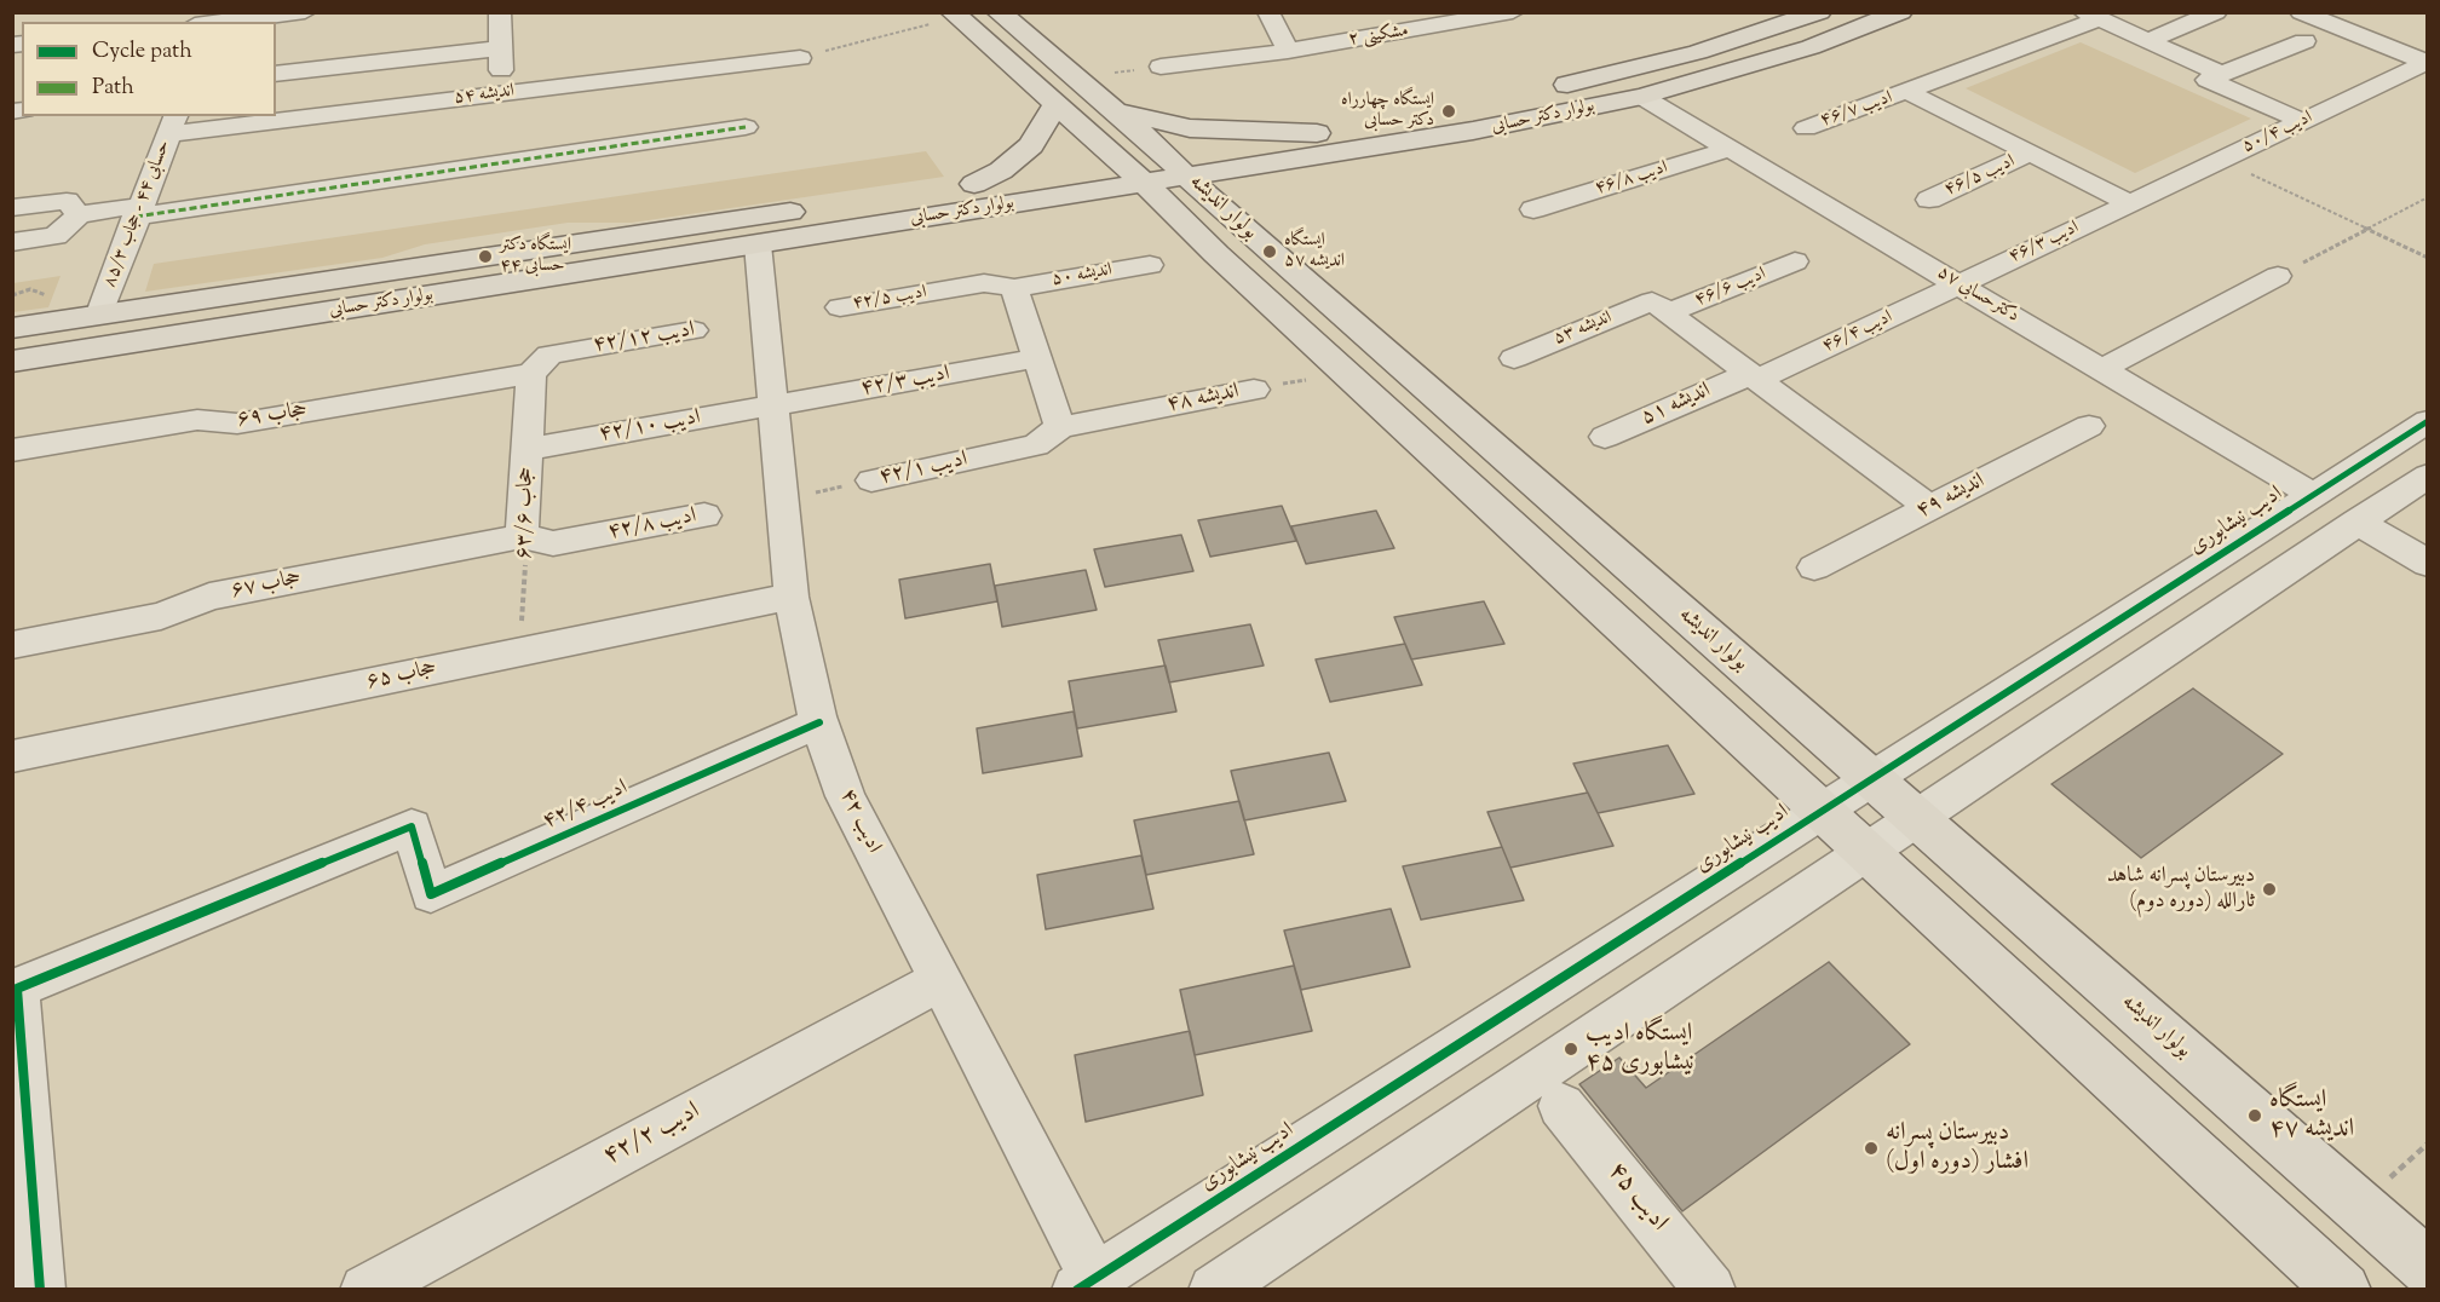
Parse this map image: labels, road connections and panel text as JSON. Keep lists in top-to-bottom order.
{
  "streets": {
    "main road": ["بولوار دکتر حسابی", "بولوار اندیشه"],
    "street": [
      "مشکینی ۲",
      "اندیشه ۵۴",
      "ادیب ۴۶/۷",
      "ادیب ۵۰/۴",
      "ادیب ۴۶/۵",
      "ادیب ۴۶/۸",
      "حسابی ۴۴ - حجاب ۸۵/۳",
      "ادیب ۴۶/۳",
      "اندیشه ۵۰",
      "ادیب ۴۶/۶",
      "دکترحسابی ۵۷",
      "ادیب ۴۲/۵",
      "اندیشه ۵۳",
      "ادیب ۴۶/۴",
      "ادیب ۴۲/۱۲",
      "ادیب ۴۲/۳",
      "اندیشه ۴۸",
      "اندیشه ۵۱",
      "حجاب ۶۹",
      "ادیب ۴۲/۱۰",
      "ادیب ۴۲/۱",
      "اندیشه ۴۹",
      "حجاب ۶۳/۶",
      "ادیب نیشابوری",
      "ادیب ۴۲/۸",
      "حجاب ۶۷",
      "حجاب ۶۵",
      "ادیب ۴۲/۴",
      "ادیب ۴۲",
      "ادیب ۴۲/۲",
      "ادیب ۴۵"
    ]
  },
  "crossings": [
    ["اندیشه ۵۴", "حسابی ۴۴ - حجاب ۸۵/۳"],
    ["بولوار دکتر حسابی", "بولوار اندیشه"],
    ["بولوار دکتر حسابی", "حسابی ۴۴ - حجاب ۸۵/۳"],
    ["بولوار دکتر حسابی", "دکترحسابی ۵۷"],
    ["بولوار دکتر حسابی", "ادیب ۴۲"],
    ["ادیب ۵۰/۴", "ادیب ۴۶/۳"],
    ["ادیب ۴۶/۸", "دکترحسابی ۵۷"],
    ["بولوار اندیشه", "اندیشه ۴۸"],
    ["بولوار اندیشه", "ادیب نیشابوری"],
    ["ادیب ۴۶/۳", "دکترحسابی ۵۷"],
    ["ادیب ۴۶/۳", "ادیب ۴۶/۴"],
    ["اندیشه ۵۰", "ادیب ۴۲/۵"],
    ["ادیب ۴۶/۶", "اندیشه ۵۳"],
    ["دکترحسابی ۵۷", "ادیب ۴۶/۴"],
    ["دکترحسابی ۵۷", "ادیب نیشابوری"],
    ["ادیب ۴۶/۴", "اندیشه ۵۱"],
    ["ادیب ۴۲/۱۲", "حجاب ۶۹"],
    ["ادیب ۴۲/۱۲", "حجاب ۶۳/۶"],
    ["ادیب ۴۲/۳", "ادیب ۴۲/۱۰"],
    ["ادیب ۴۲/۳", "ادیب ۴۲"],
    ["اندیشه ۴۸", "ادیب ۴۲/۱"],
    ["حجاب ۶۹", "حجاب ۶۳/۶"],
    ["ادیب ۴۲/۱۰", "حجاب ۶۳/۶"],
    ["ادیب ۴۲/۱۰", "ادیب ۴۲"],
    ["ادیب ۴۲/۱", "ادیب ۴۲"],
    ["حجاب ۶۳/۶", "ادیب ۴۲/۸"],
    ["حجاب ۶۳/۶", "حجاب ۶۷"],
    ["حجاب ۶۳/۶", "حجاب ۶۵"],
    ["ادیب نیشابوری", "ادیب ۴۲"],
    ["ادیب ۴۲/۸", "حجاب ۶۷"],
    ["حجاب ۶۵", "ادیب ۴۲"],
    ["ادیب ۴۲/۴", "ادیب ۴۲"],
    ["ادیب ۴۲", "ادیب ۴۲/۲"]
  ],
  "places": [
    "ایستگاه چهارراه دکتر حسابی",
    "ایستگاه اندیشه ۵۷",
    "ایستگاه دکتر حسابی ۴۴",
    "دبیرستان پسرانه شاهد ثارالله (دوره دوم)",
    "ایستگاه ادیب نیشابوری ۴۵",
    "ایستگاه اندیشه ۴۷",
    "دبیرستان پسرانه افشار (دوره اول)"
  ],
  "legend": ["Cycle path", "Path"]
}
